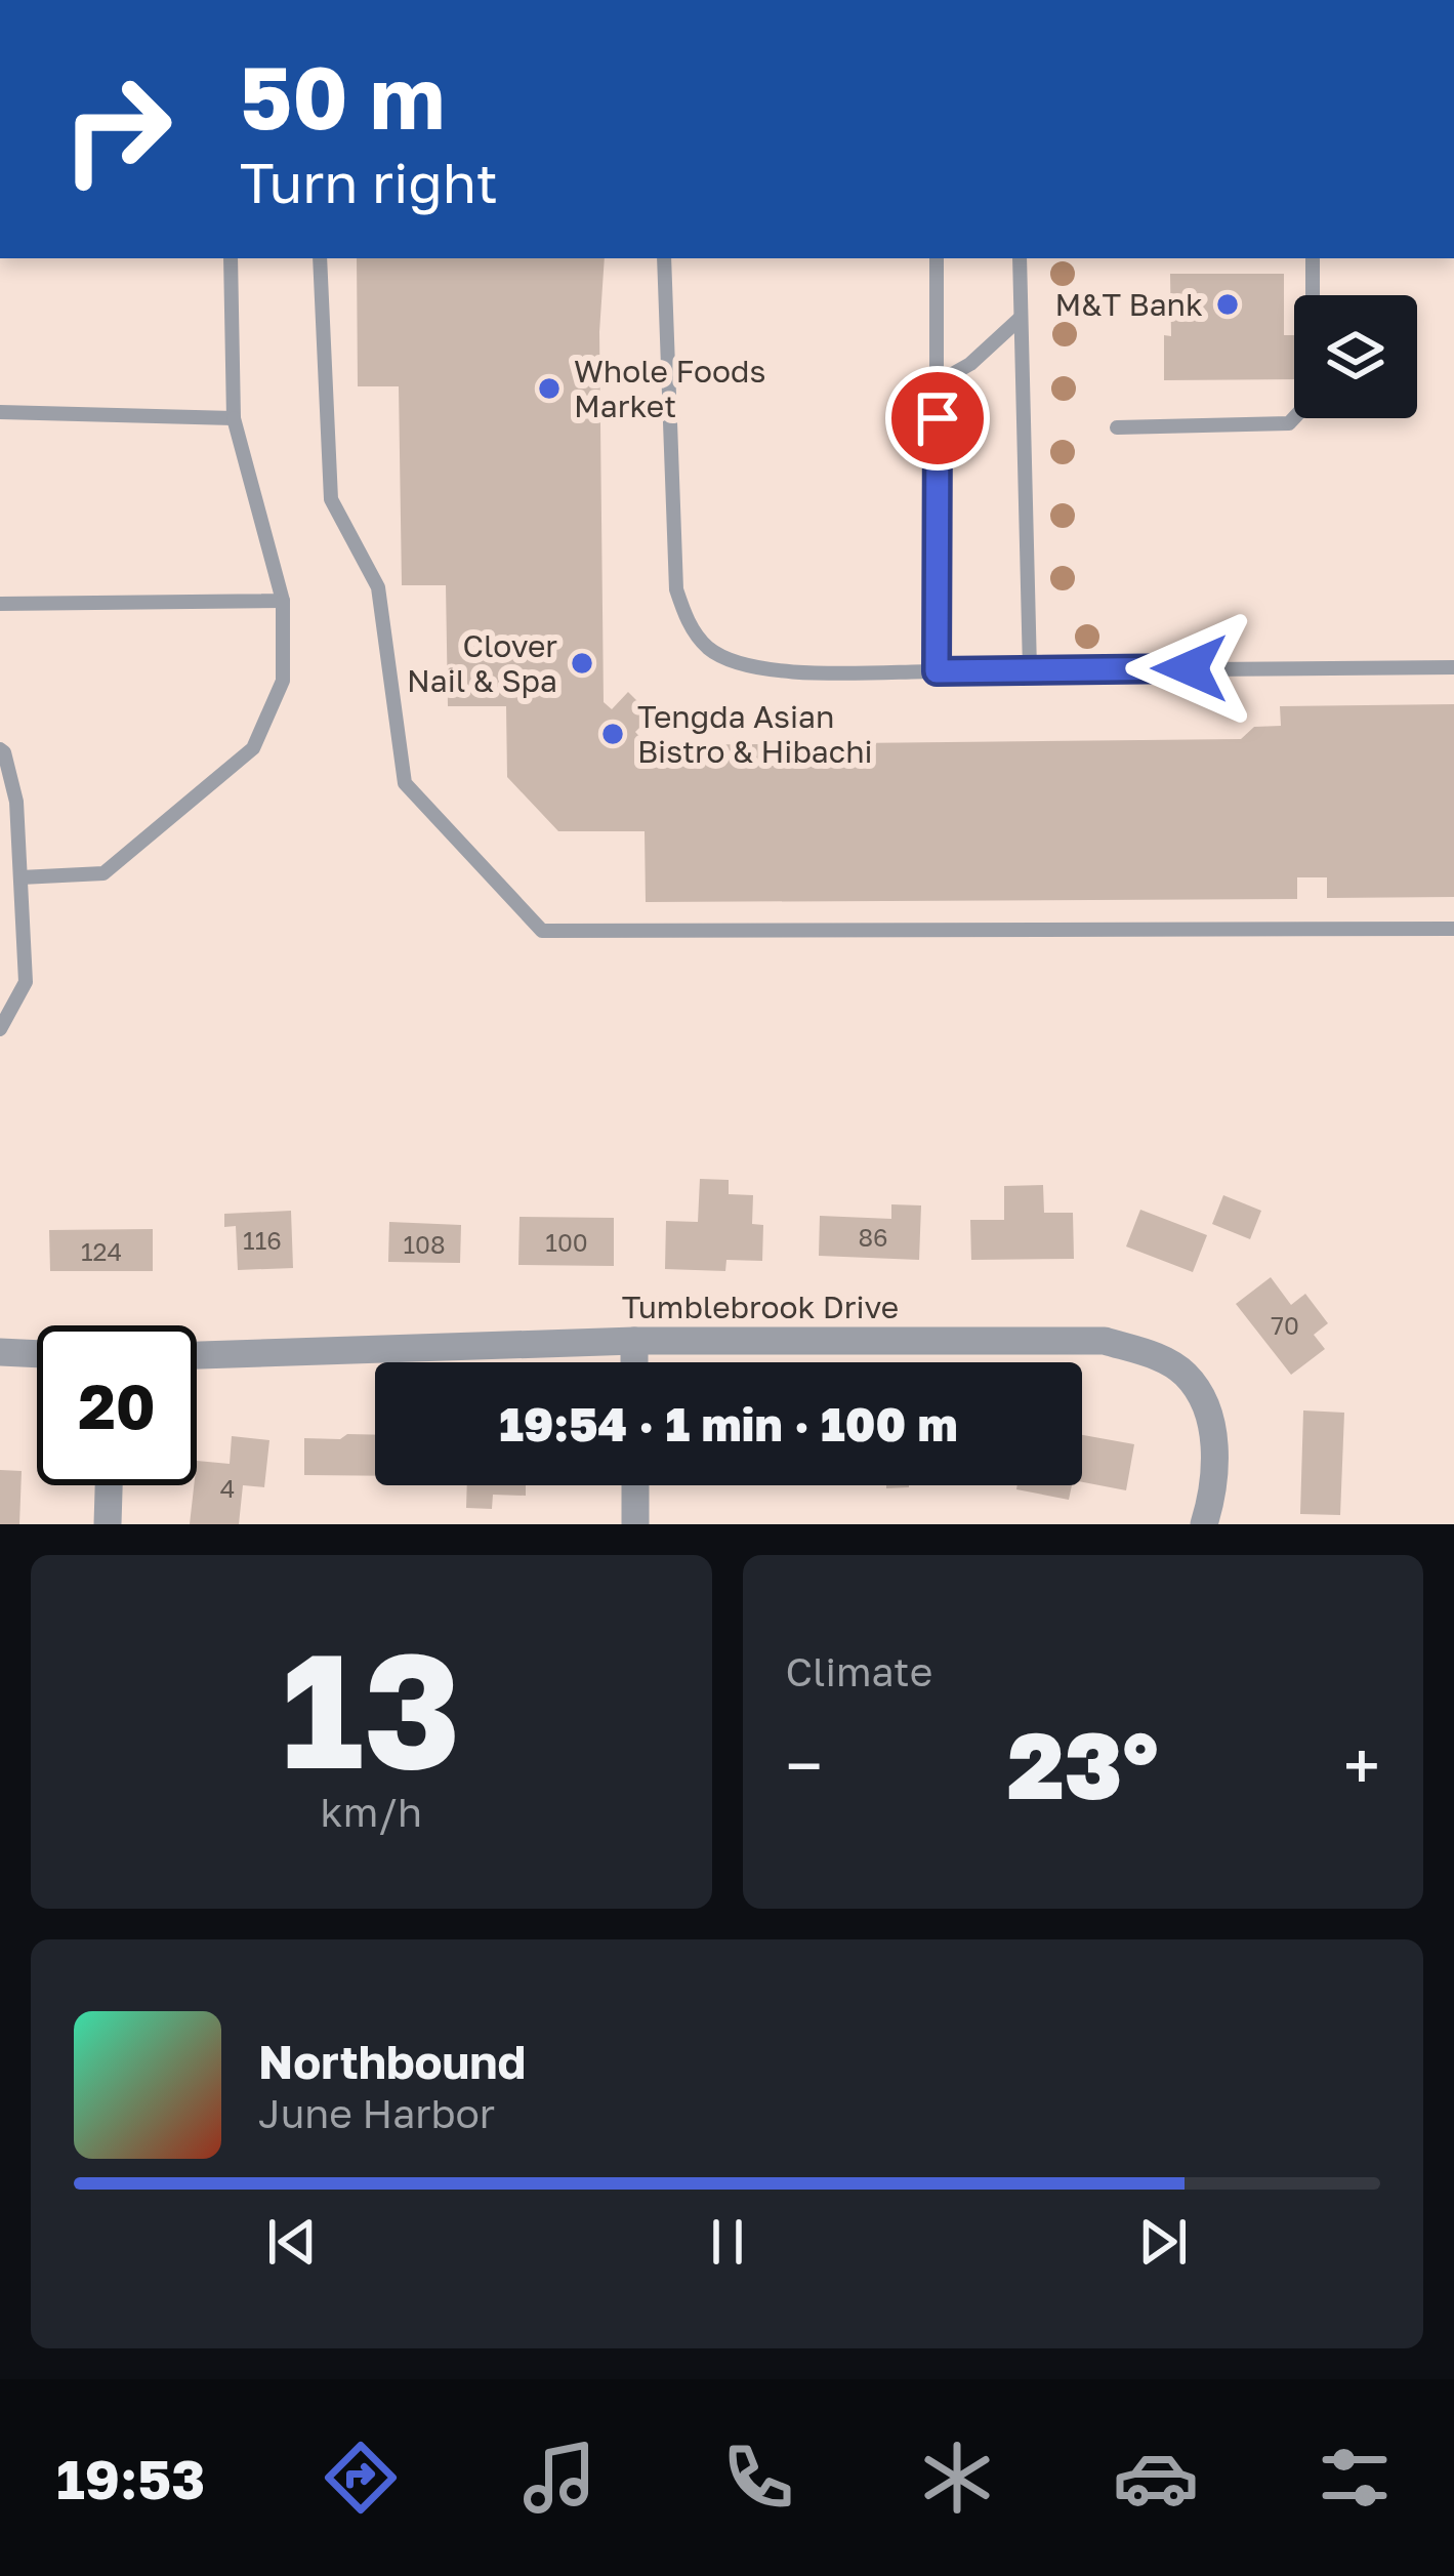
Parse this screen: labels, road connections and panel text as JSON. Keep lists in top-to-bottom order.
{
  "streets": {
    "street": ["Tumblebrook Drive"]
  },
  "places": [
    "M&T Bank",
    "Whole Foods Market",
    "Clover Nail & Spa",
    "Tengda Asian Bistro & Hibachi"
  ],
  "house_numbers": [
    "86",
    "116",
    "100",
    "108",
    "124",
    "70",
    "4"
  ],
  "page": {
    "turn": ["50 m", "Turn right"],
    "limit": "20",
    "trip": "19:54 · 1 min · 100 m",
    "tile": [
      ["13", "km/h"],
      "Climate"
    ],
    "heat": ["−", "23°", "+"],
    "song": ["Northbound", "June Harbor"],
    "tabs": "19:53"
  }
}
